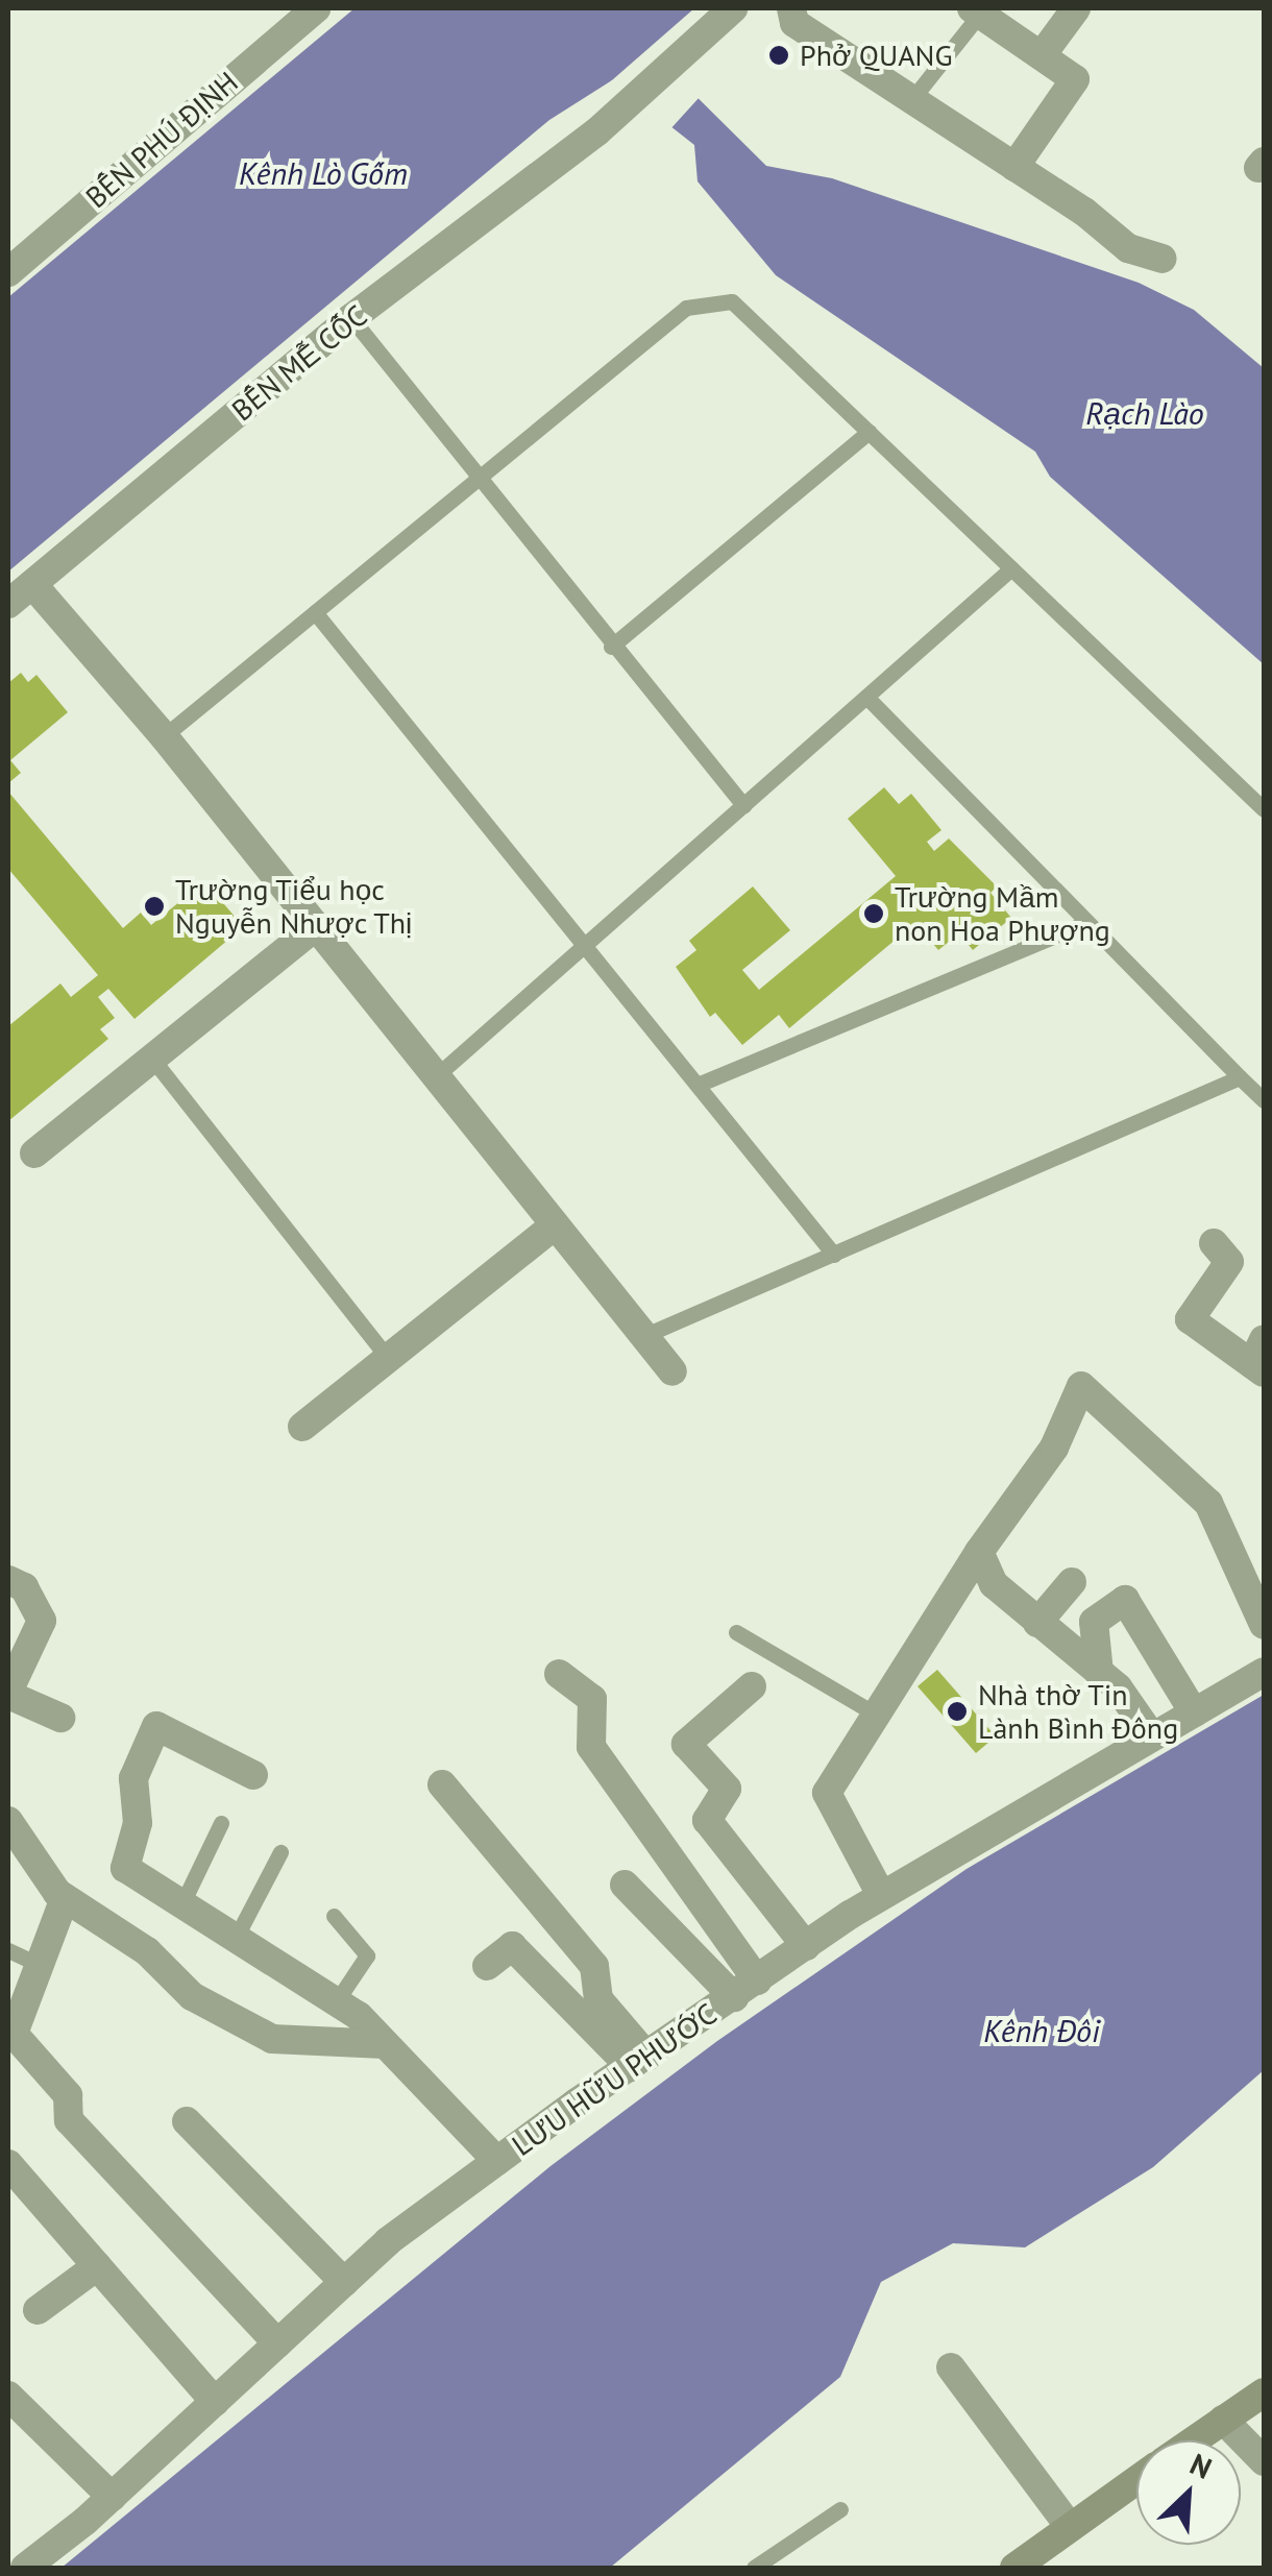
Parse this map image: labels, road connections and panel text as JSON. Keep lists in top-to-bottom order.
{
  "streets": {
    "street": ["BẾN PHÚ ĐỊNH", "BẾN MỄ CỐC", "LƯU HỮU PHƯỚC"]
  },
  "water": ["Kênh Lò Gốm", "Rạch Lào", "Kênh Đôi"],
  "places": [
    "Phở QUANG",
    "Trường Tiểu học Nguyễn Nhược Thị",
    "Trường Mầm non Hoa Phượng",
    "Nhà thờ Tin Lành Bình Đông"
  ],
  "north": "top right"
}
